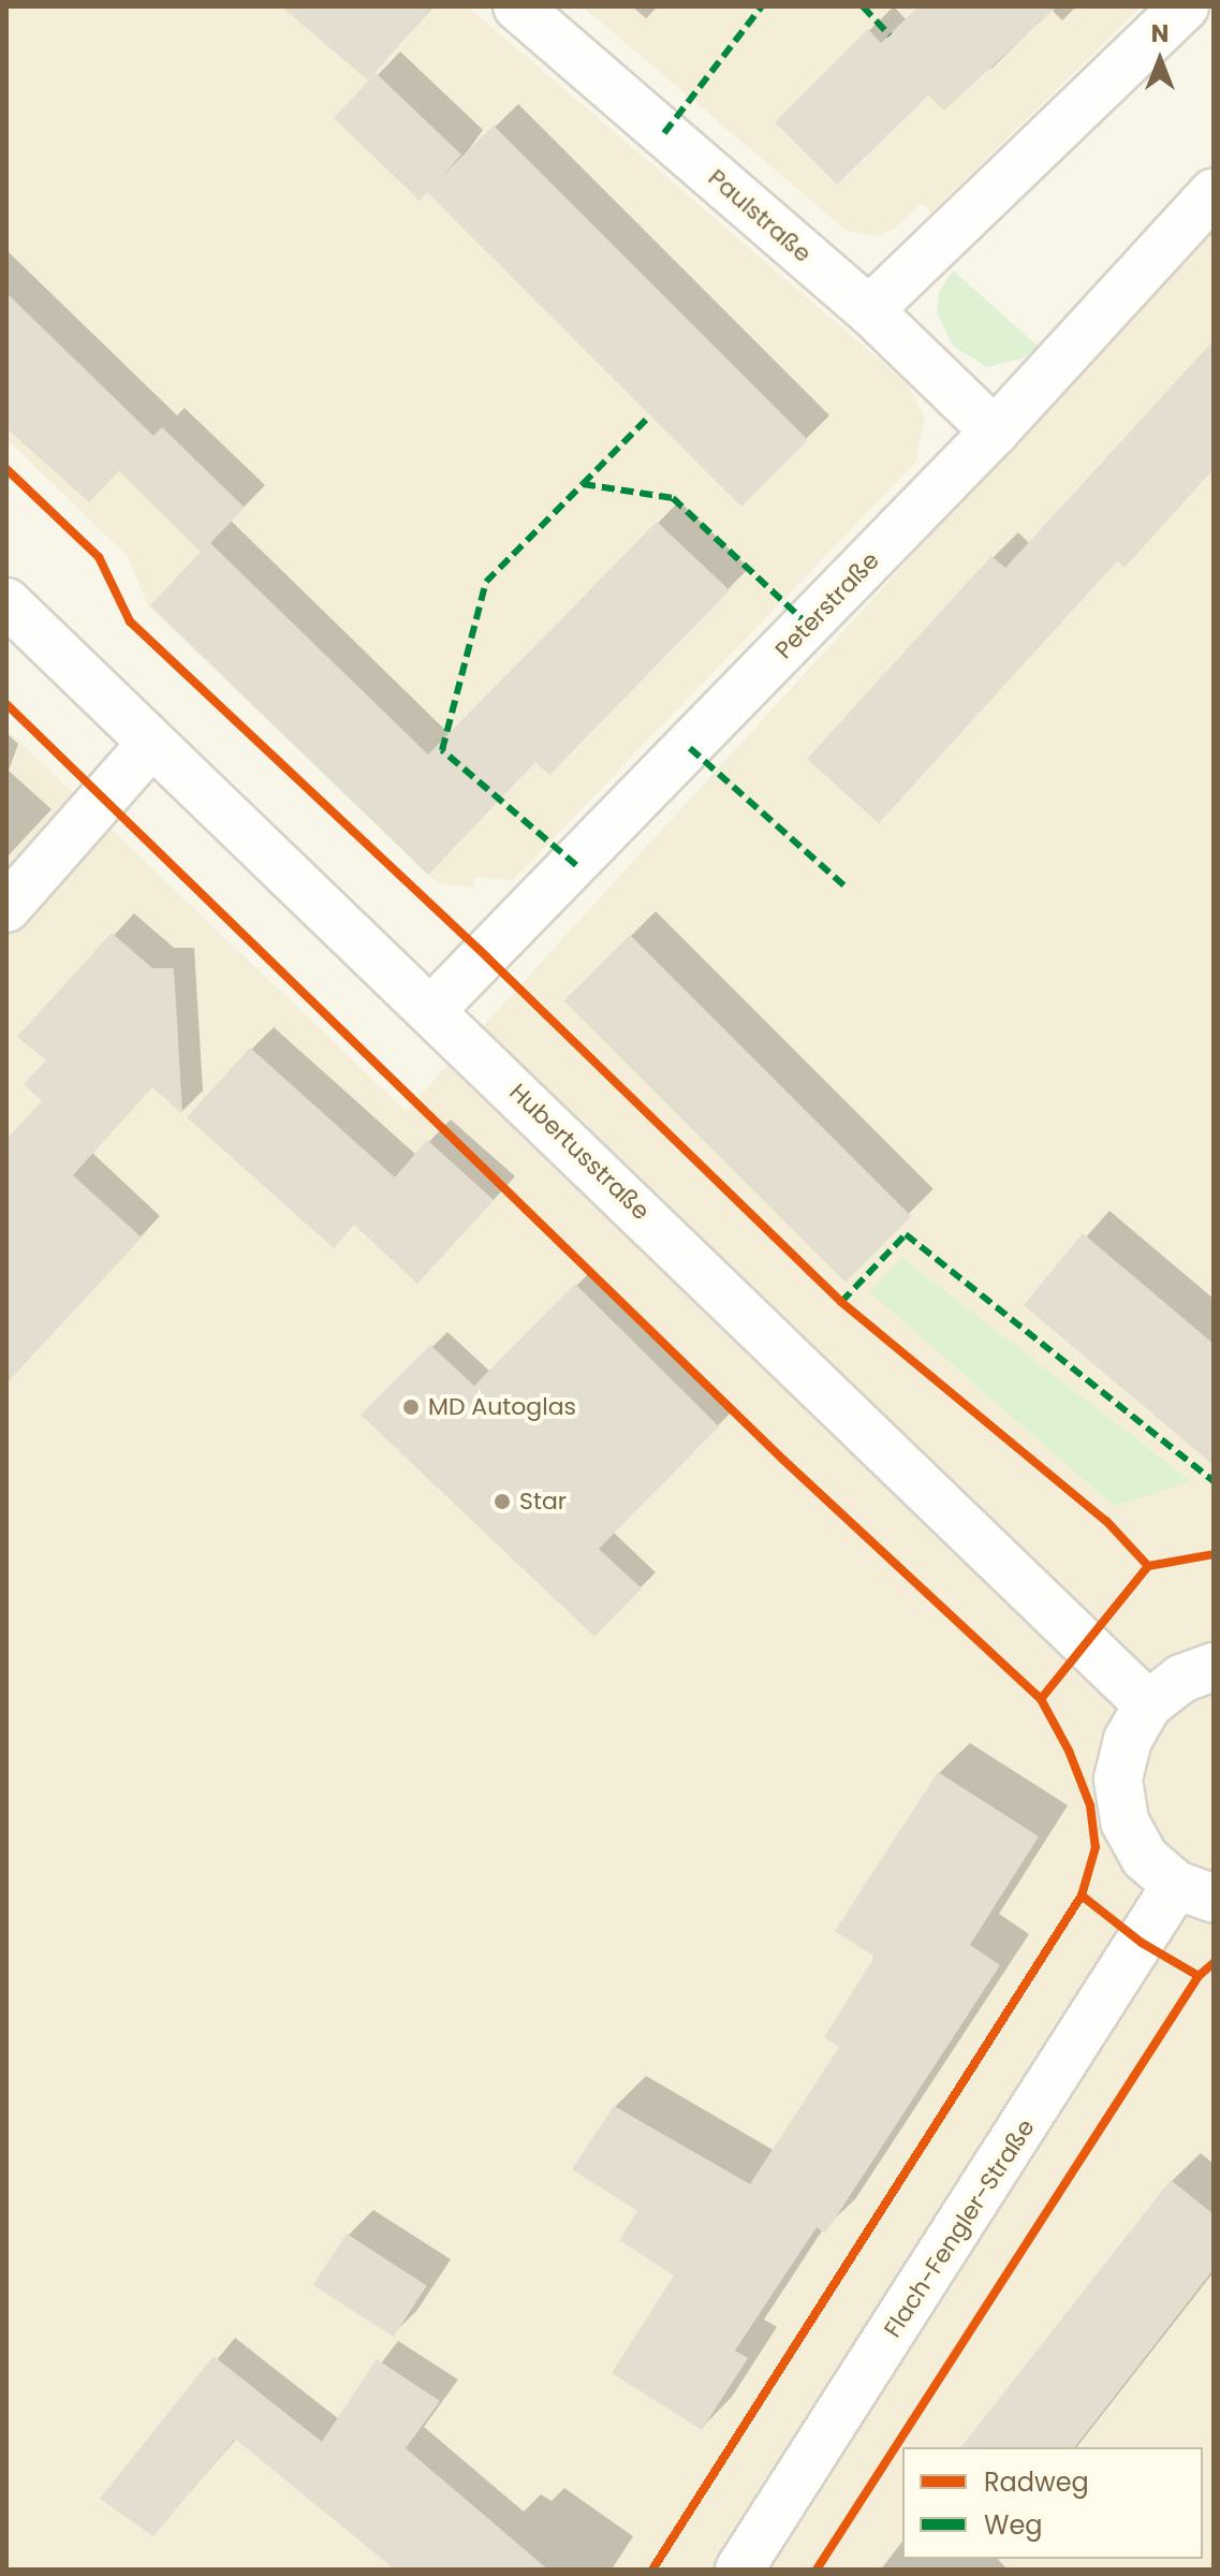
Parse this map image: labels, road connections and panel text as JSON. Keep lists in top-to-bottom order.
{
  "streets": {
    "street": [
      "Paulstraße",
      "Peterstraße",
      "Hubertusstraße",
      "Flach-Fengler-Straße"
    ]
  },
  "crossings": [
    ["Paulstraße", "Peterstraße"],
    ["Peterstraße", "Hubertusstraße"],
    ["Hubertusstraße", "Flach-Fengler-Straße"]
  ],
  "places": ["MD Autoglas", "Star"],
  "legend": ["Radweg", "Weg"],
  "north": "top"
}
